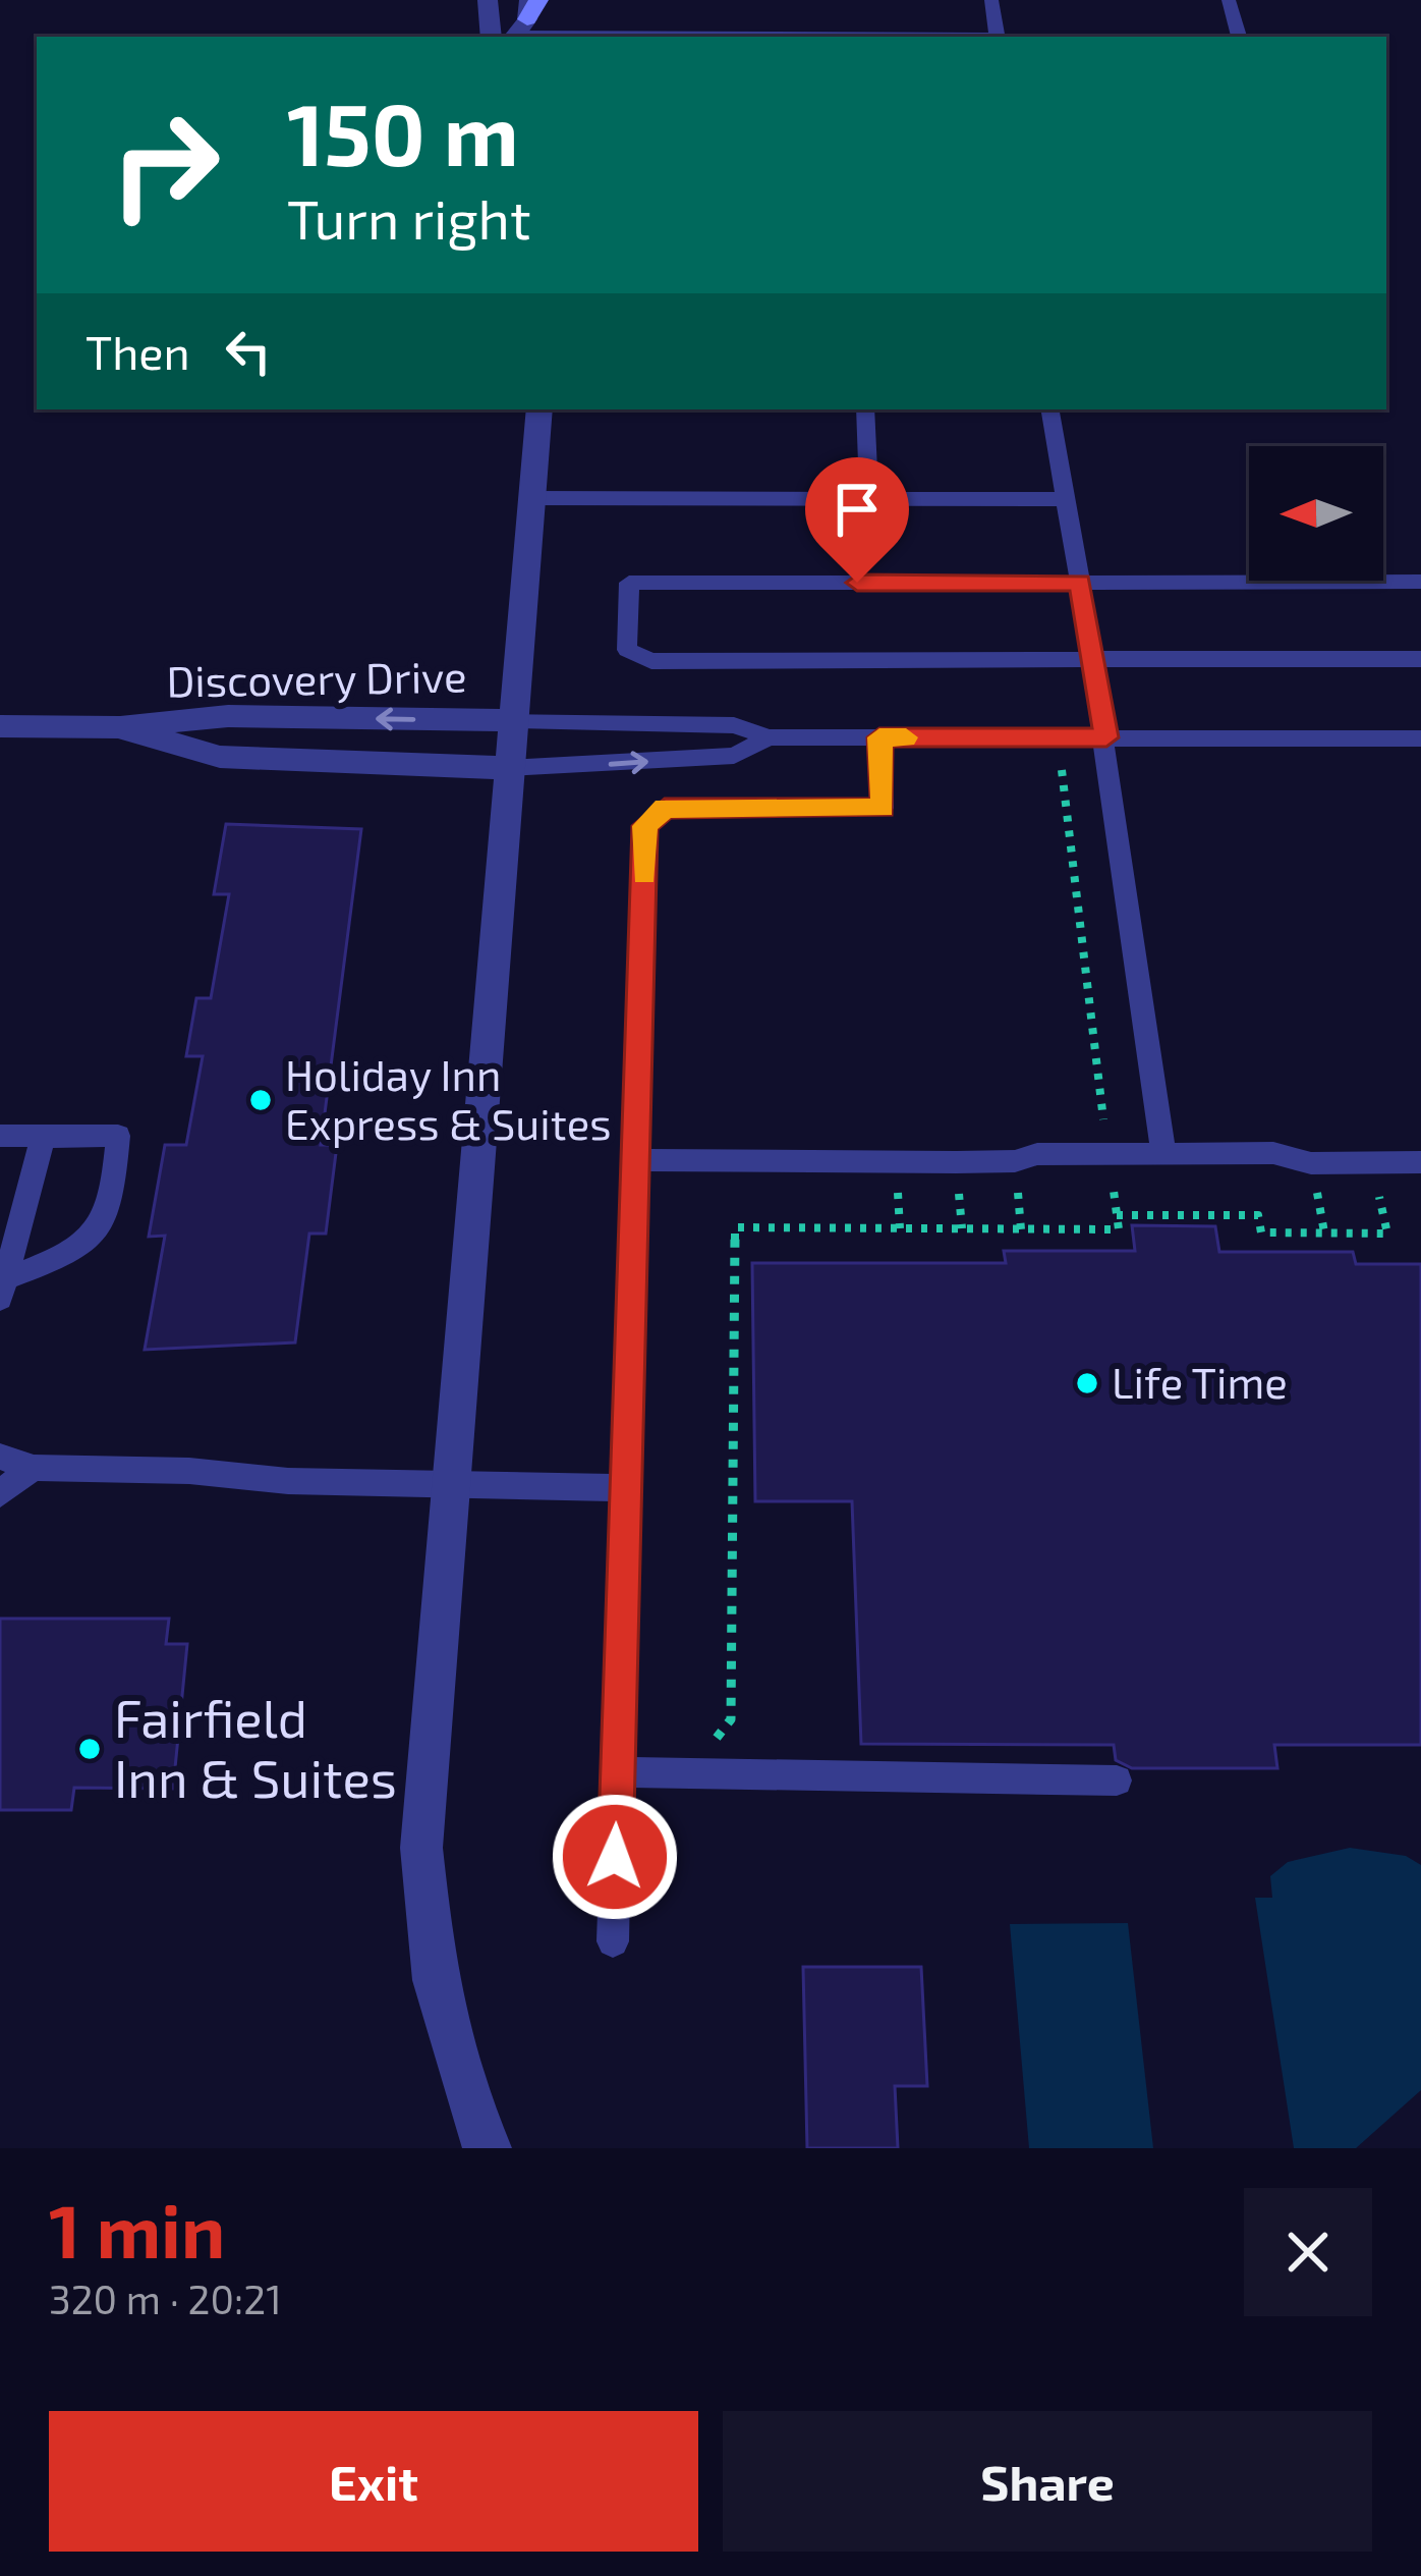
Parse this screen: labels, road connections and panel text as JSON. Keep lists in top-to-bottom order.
{
  "streets": {
    "street": ["Discovery Drive"]
  },
  "places": ["Holiday Inn Express & Suites", "Life Time", "Fairfield Inn & Suites"],
  "north": "left",
  "page": {
    "turn": ["150 m", "Turn right"],
    "then": "Then",
    "heading": ["1 min", "320 m · 20:21"],
    "buttons": ["Exit", "Share"]
  }
}
